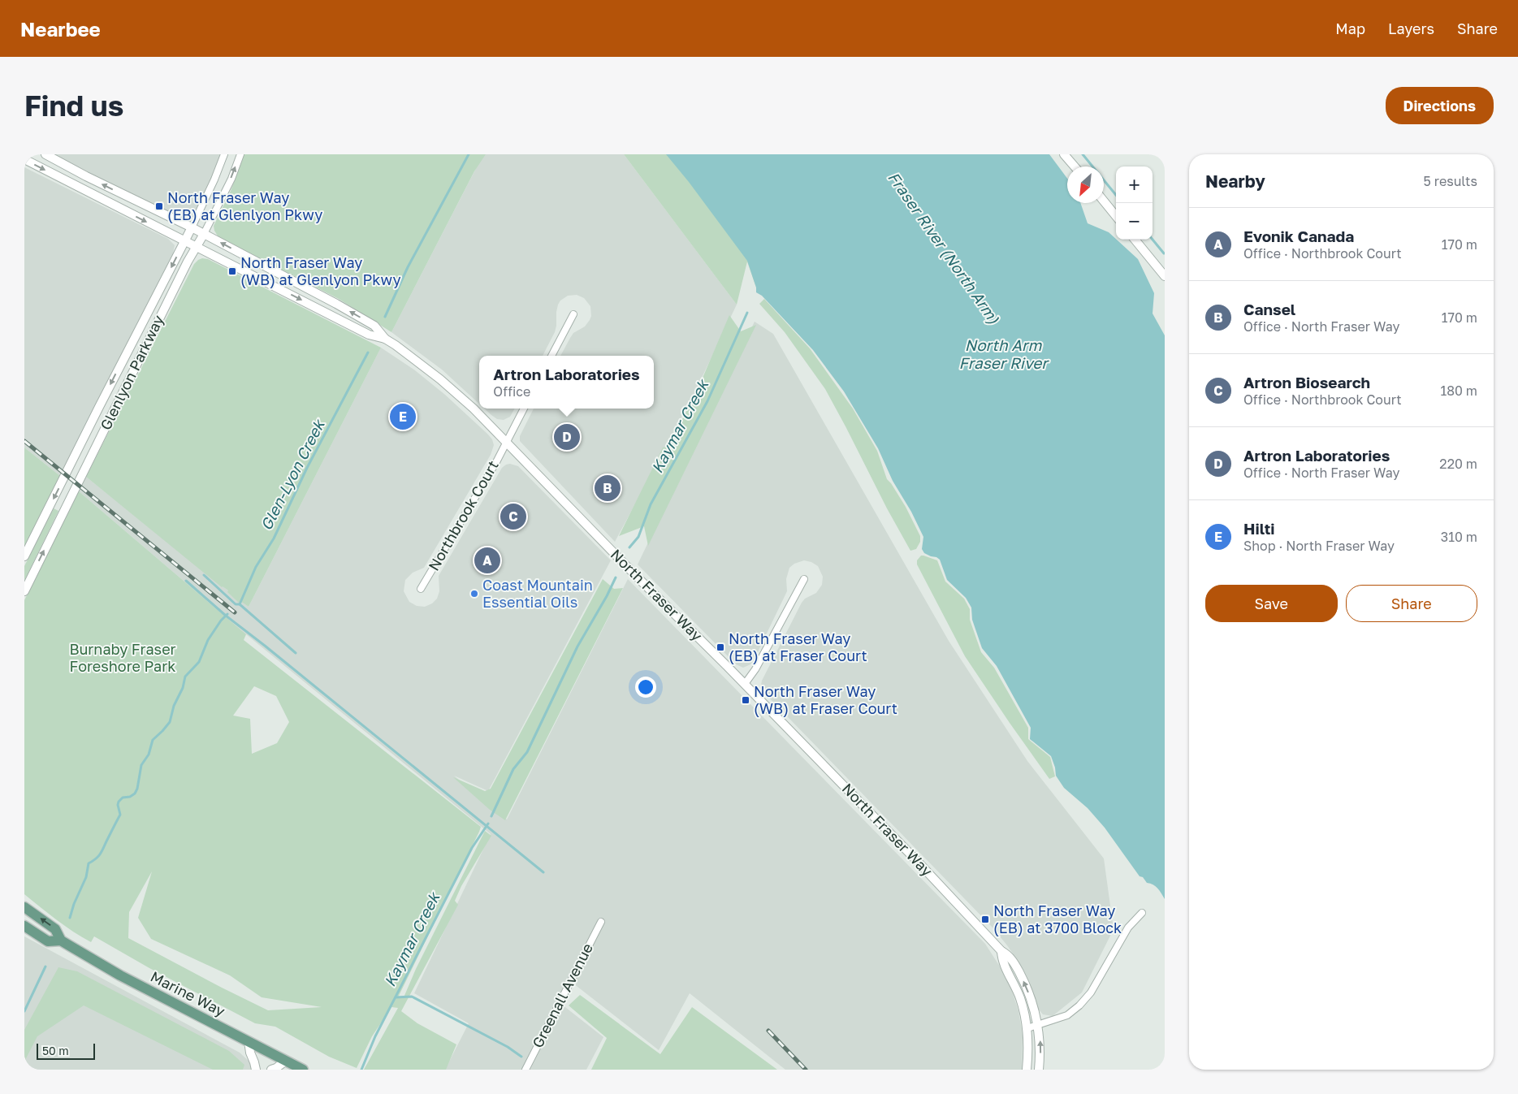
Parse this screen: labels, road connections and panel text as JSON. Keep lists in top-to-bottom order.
{
  "streets": {
    "main road": ["Marine Way"],
    "street": [
      "Glenlyon Parkway",
      "Northbrook Court",
      "North Fraser Way",
      "Greenall Avenue"
    ]
  },
  "crossings": [
    ["Glenlyon Parkway", "North Fraser Way"],
    ["Northbrook Court", "North Fraser Way"]
  ],
  "water": [
    "Fraser River (North Arm)",
    "North Arm Fraser River",
    "Kaymar Creek",
    "Glen-Lyon Creek"
  ],
  "parks": ["Burnaby Fraser Foreshore Park"],
  "places": {
    "transit": [
      "North Fraser Way (EB) at Glenlyon Pkwy",
      "North Fraser Way (WB) at Glenlyon Pkwy",
      "North Fraser Way (EB) at Fraser Court",
      "North Fraser Way (WB) at Fraser Court",
      "North Fraser Way (EB) at 3700 Block"
    ],
    "other": ["Coast Mountain Essential Oils"]
  },
  "scale_bar": "50 m",
  "north": "bottom left",
  "page": {
    "header": "Nearbee",
    "nav": ["Map", "Layers", "Share"],
    "buttons": [
      "Directions",
      ["Save", "Share"]
    ],
    "title": "Find us",
    "heading": ["Nearby", "5 results"],
    "map_buttons": ["+", "−"],
    "list": [
      {
        "mark": "A",
        "name": "Evonik Canada",
        "note": "Office · Northbrook Court",
        "value": "170 m"
      },
      {
        "mark": "B",
        "name": "Cansel",
        "note": "Office · North Fraser Way",
        "value": "170 m"
      },
      {
        "mark": "C",
        "name": "Artron Biosearch",
        "note": "Office · Northbrook Court",
        "value": "180 m"
      },
      {
        "mark": "D",
        "name": "Artron Laboratories",
        "note": "Office · North Fraser Way",
        "value": "220 m"
      },
      {
        "mark": "E",
        "name": "Hilti",
        "note": "Shop · North Fraser Way",
        "value": "310 m"
      }
    ],
    "popup": ["Artron Laboratories", "Office"],
    "pins": [
      "E",
      "D",
      "B",
      "C",
      "A"
    ],
    "scale": "50 m"
  }
}
